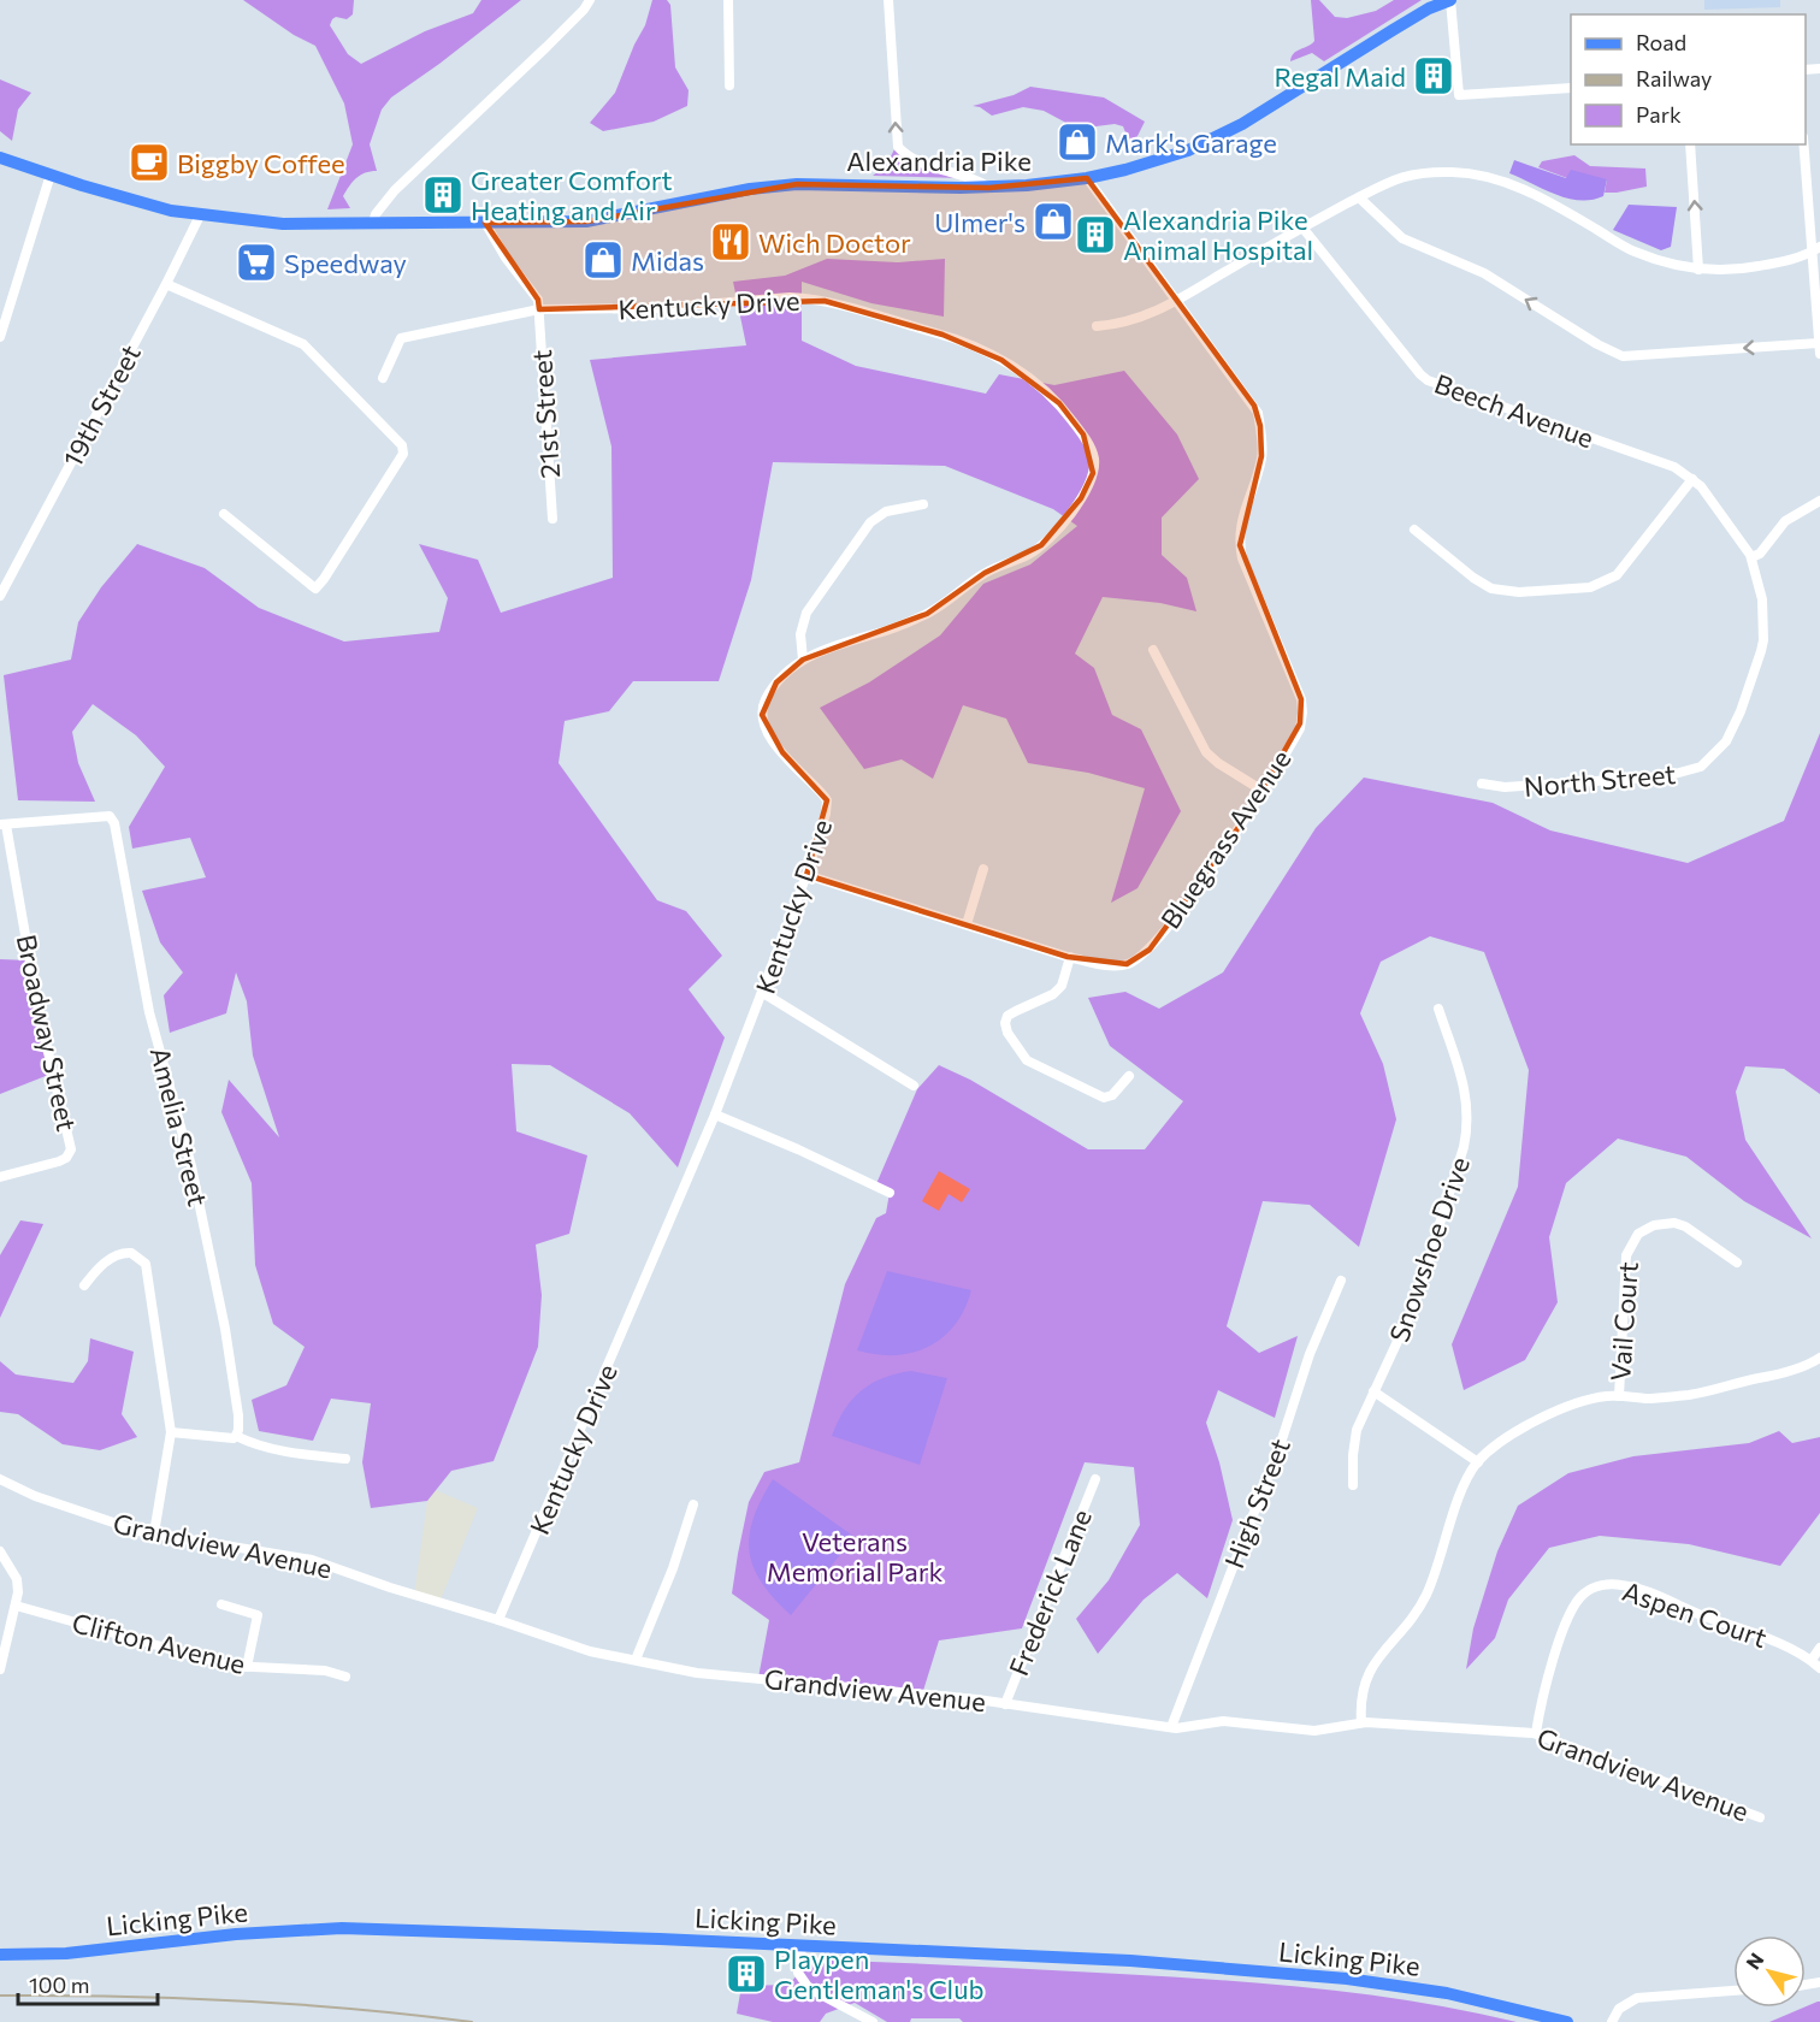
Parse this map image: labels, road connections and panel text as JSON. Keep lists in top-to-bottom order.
{
  "streets": {
    "main road": ["Alexandria Pike", "Licking Pike"],
    "street": [
      "Kentucky Drive",
      "19th Street",
      "Beech Avenue",
      "21st Street",
      "North Street",
      "Bluegrass Avenue",
      "Broadway Street",
      "Amelia Street",
      "Snowshoe Drive",
      "Vail Court",
      "High Street",
      "Grandview Avenue",
      "Frederick Lane",
      "Aspen Court",
      "Clifton Avenue"
    ]
  },
  "crossings": [
    ["Alexandria Pike", "19th Street"],
    ["Alexandria Pike", "Bluegrass Avenue"],
    ["Kentucky Drive", "21st Street"],
    ["Kentucky Drive", "Bluegrass Avenue"],
    ["Kentucky Drive", "Grandview Avenue"],
    ["Beech Avenue", "North Street"],
    ["Broadway Street", "Amelia Street"],
    ["High Street", "Grandview Avenue"],
    ["Grandview Avenue", "Frederick Lane"],
    ["Grandview Avenue", "Aspen Court"]
  ],
  "parks": ["Veterans Memorial Park"],
  "places": {
    "building": [
      "Regal Maid",
      "Greater Comfort Heating and Air",
      "Alexandria Pike Animal Hospital",
      "Playpen Gentleman's Club"
    ],
    "shop": ["Mark's Garage", "Ulmer's", "Midas"],
    "cafe": ["Biggby Coffee"],
    "restaurant": ["Wich Doctor"],
    "supermarket": ["Speedway"]
  },
  "legend": ["Road", "Railway", "Park"],
  "scale_bar": "100 m",
  "north": "top left"
}
